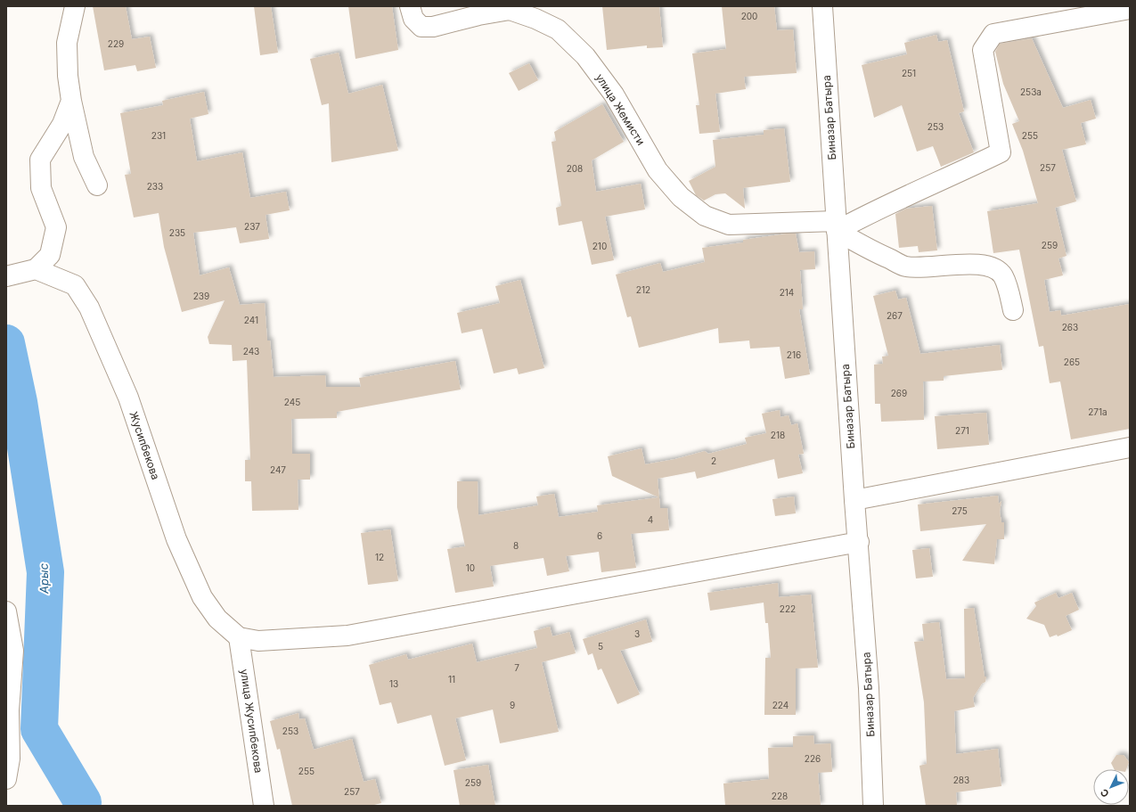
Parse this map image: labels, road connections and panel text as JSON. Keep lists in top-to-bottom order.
{
  "streets": {
    "street": [
      "улица Жемисти",
      "Биназар Батыра",
      "Жусипбекова",
      "улица Жусипбекова"
    ]
  },
  "crossings": [
    ["улица Жемисти", "Биназар Батыра"],
    ["Жусипбекова", "улица Жусипбекова"]
  ],
  "water": ["Арыс"],
  "house_numbers": [
    "200",
    "229",
    "251",
    "253а",
    "253",
    "231",
    "255",
    "257",
    "208",
    "233",
    "237",
    "235",
    "259",
    "210",
    "212",
    "214",
    "239",
    "267",
    "241",
    "263",
    "243",
    "216",
    "265",
    "269",
    "245",
    "271а",
    "271",
    "218",
    "2",
    "247",
    "275",
    "4",
    "6",
    "8",
    "12",
    "10",
    "222",
    "3",
    "5",
    "7",
    "11",
    "13",
    "9",
    "224",
    "253",
    "226",
    "255",
    "283",
    "259",
    "257",
    "228"
  ],
  "north": "bottom left"
}
